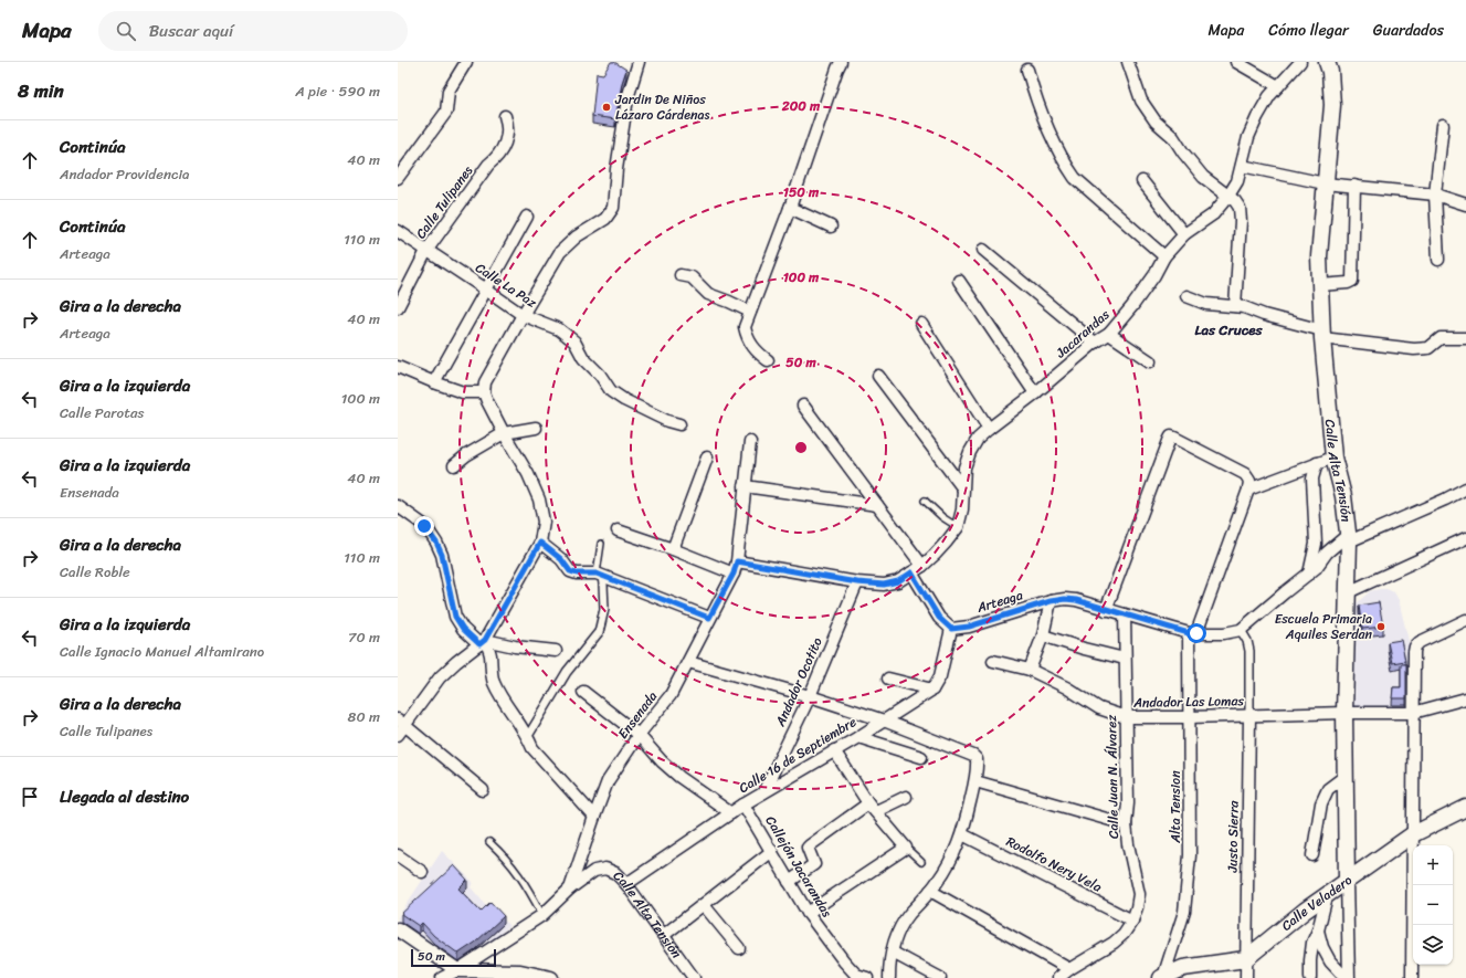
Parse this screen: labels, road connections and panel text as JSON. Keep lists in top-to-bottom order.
{
  "streets": {
    "main road": ["Calle Alta Tensión", "Calle Veladero"],
    "street": [
      "Calle Tulipanes",
      "Calle La Paz",
      "Jacarandas",
      "Arteaga",
      "Andador Ocotito",
      "Andador Las Lomas",
      "Ensenada",
      "Calle 16 de Septiembre",
      "Calle Juan N. Álvarez",
      "Alta Tension",
      "Justo Sierra",
      "Rodolfo Nery Vela",
      "Callejón Jacarandas"
    ]
  },
  "crossings": [
    ["Calle Tulipanes", "Calle La Paz"],
    ["Jacarandas", "Andador Ocotito"],
    ["Jacarandas", "Ensenada"],
    ["Calle Alta Tensión", "Andador Las Lomas"],
    ["Calle Alta Tensión", "Ensenada"],
    ["Calle Alta Tensión", "Calle 16 de Septiembre"],
    ["Calle Alta Tensión", "Calle Veladero"],
    ["Arteaga", "Calle Juan N. Álvarez"],
    ["Arteaga", "Alta Tension"],
    ["Andador Ocotito", "Calle 16 de Septiembre"],
    ["Andador Las Lomas", "Calle Juan N. Álvarez"],
    ["Andador Las Lomas", "Alta Tension"],
    ["Andador Las Lomas", "Justo Sierra"],
    ["Calle 16 de Septiembre", "Callejón Jacarandas"],
    ["Calle Juan N. Álvarez", "Rodolfo Nery Vela"],
    ["Justo Sierra", "Calle Veladero"]
  ],
  "districts": ["Las Cruces"],
  "places": ["Jardin De Niños Lázaro Cárdenas", "Escuela Primaria Aquiles Serdan"],
  "scale_bar": "50 m",
  "page": {
    "header": "Mapa",
    "search": "Buscar aquí",
    "nav": ["Mapa", "Cómo llegar", "Guardados"],
    "heading": ["8 min", "A pie · 590 m"],
    "list": [
      ["Continúa", "Andador Providencia", "40 m"],
      ["Continúa", "Arteaga", "110 m"],
      ["Gira a la derecha", "Arteaga", "40 m"],
      ["Gira a la izquierda", "Calle Parotas", "100 m"],
      ["Gira a la izquierda", "Ensenada", "40 m"],
      ["Gira a la derecha", "Calle Roble", "110 m"],
      ["Gira a la izquierda", "Calle Ignacio Manuel Altamirano", "70 m"],
      ["Gira a la derecha", "Calle Tulipanes", "80 m"],
      "Llegada al destino"
    ],
    "map_buttons": ["+", "−"],
    "scale": "50 m"
  },
  "rings": [
    "200 m",
    "150 m",
    "100 m",
    "50 m"
  ]
}
